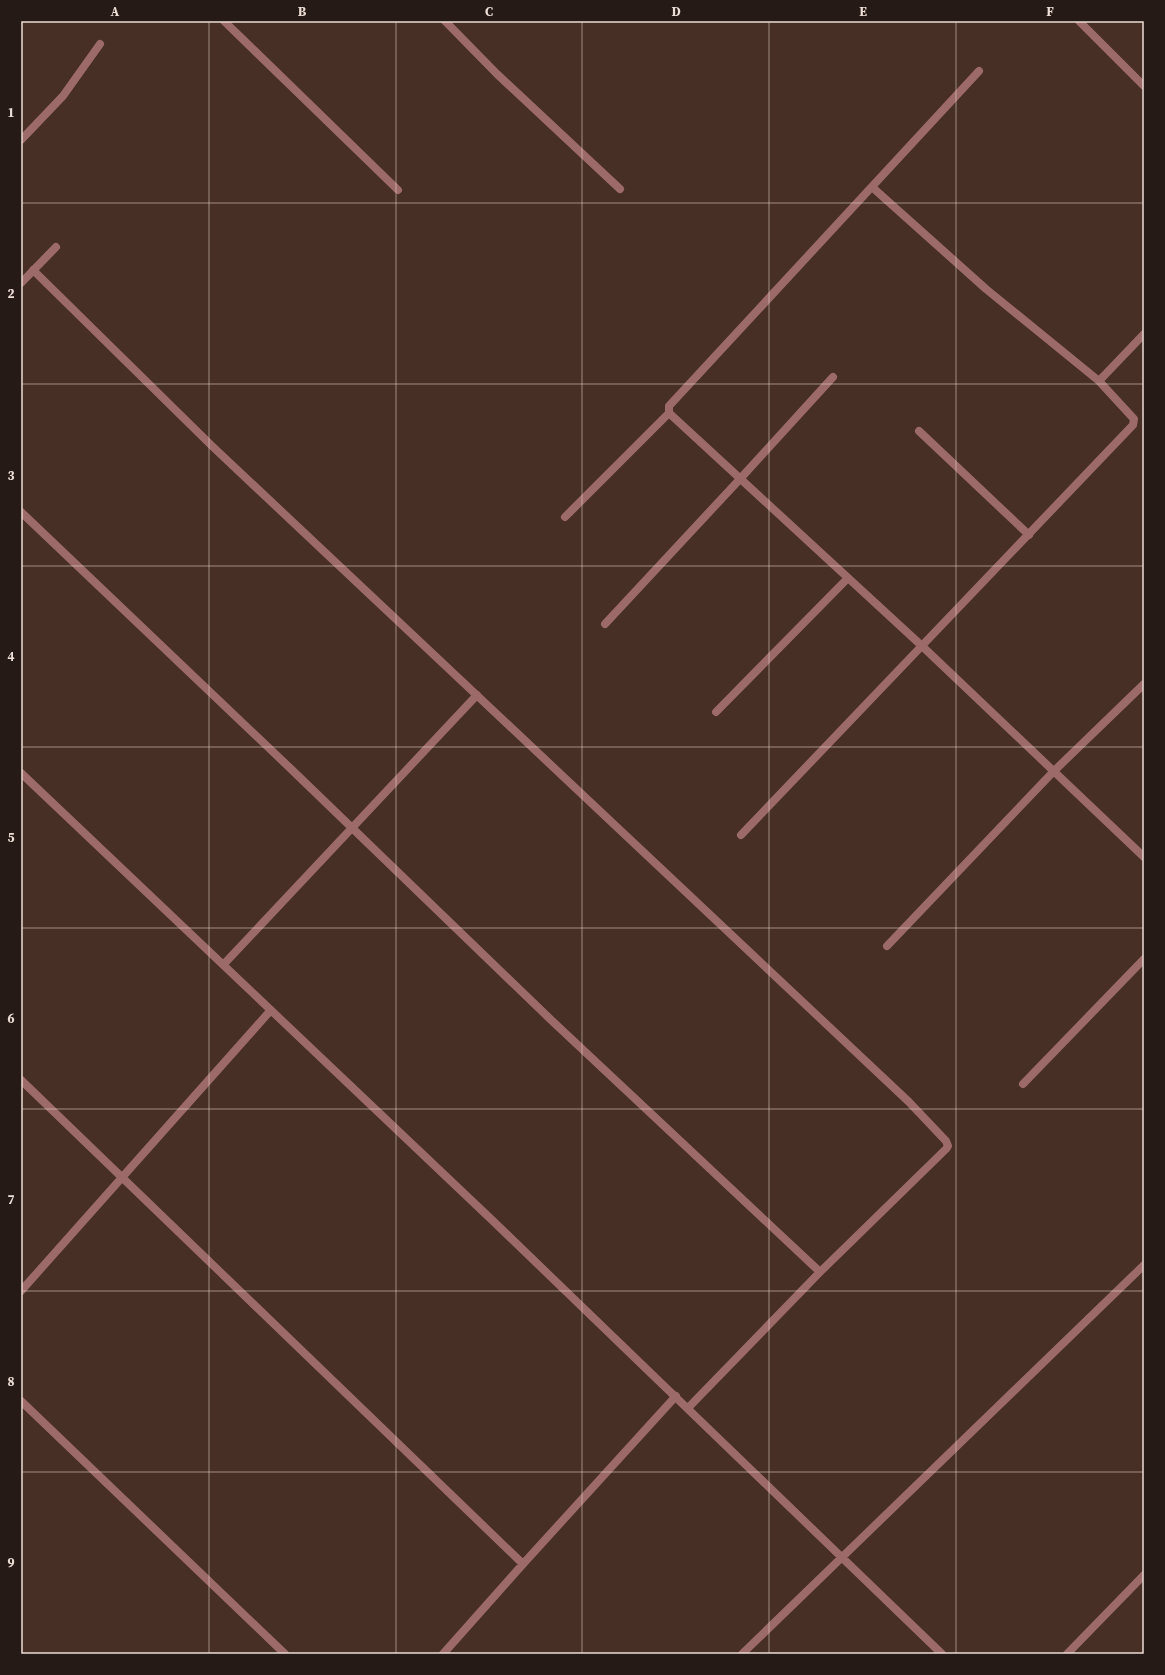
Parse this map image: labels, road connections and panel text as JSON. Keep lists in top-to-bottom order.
{
  "grid": {
    "columns": [
      "A",
      "B",
      "C",
      "D",
      "E",
      "F"
    ],
    "rows": [
      "1",
      "2",
      "3",
      "4",
      "5",
      "6",
      "7",
      "8",
      "9"
    ]
  }
}
